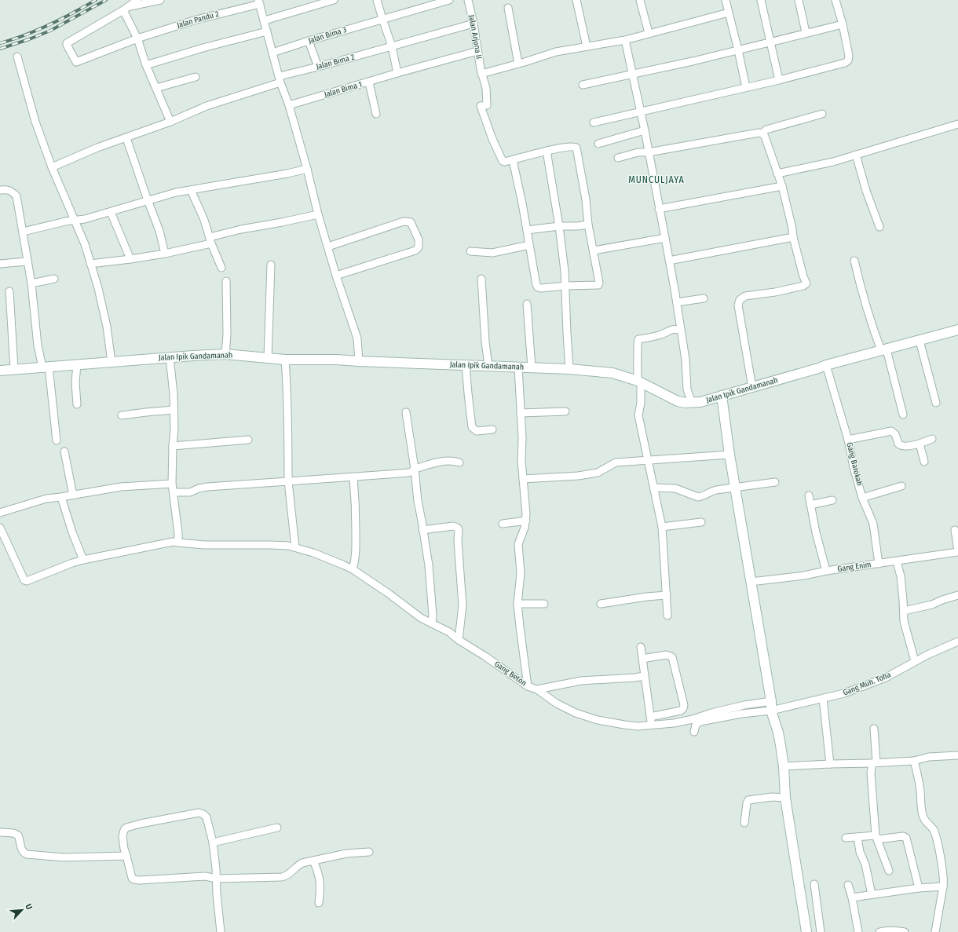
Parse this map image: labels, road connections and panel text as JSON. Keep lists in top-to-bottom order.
{
  "streets": {
    "street": [
      "Jalan Pandu 2",
      "Jalan Bima 3",
      "Jalan Arjuna II",
      "Jalan Bima 2",
      "Jalan Bima 1",
      "Jalan Ipik Gandamanah",
      "Gang Barokah",
      "Gang Enim",
      "Gang Beton",
      "Gang Muh. Toha"
    ]
  },
  "crossings": [
    ["Jalan Arjuna II", "Jalan Bima 2"],
    ["Jalan Arjuna II", "Jalan Bima 1"],
    ["Jalan Ipik Gandamanah", "Gang Barokah"],
    ["Gang Barokah", "Gang Enim"],
    ["Gang Beton", "Gang Muh. Toha"]
  ],
  "districts": ["MUNCULJAYA"],
  "north": "top right"
}
